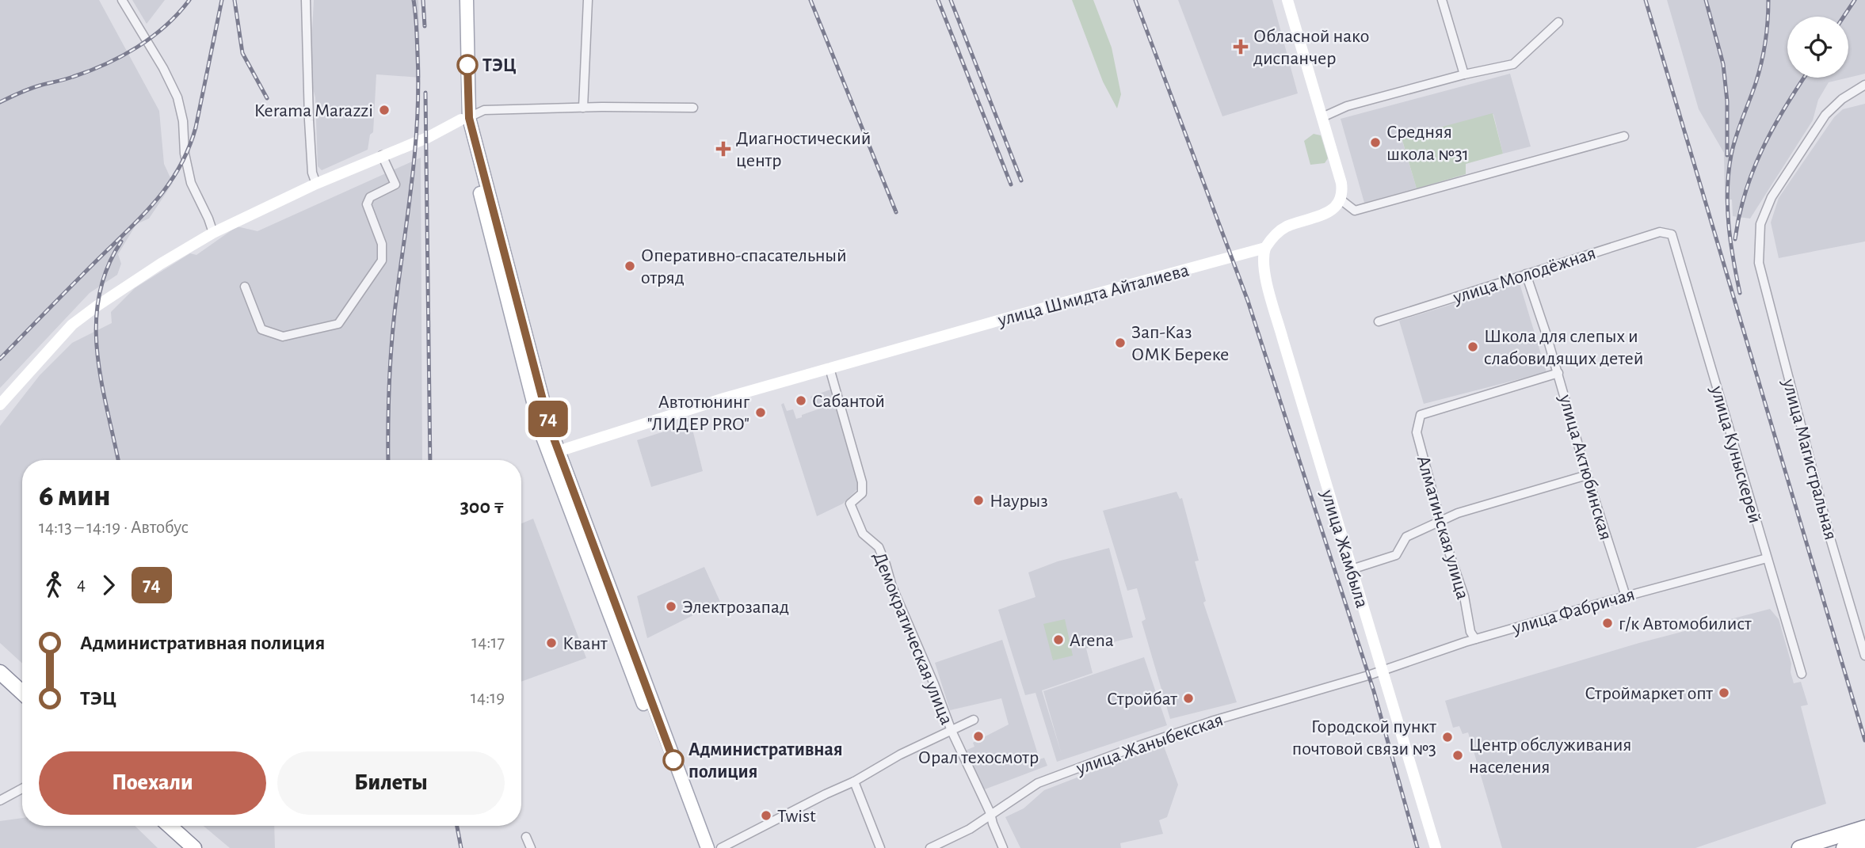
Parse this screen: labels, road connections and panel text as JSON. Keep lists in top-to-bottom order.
{
  "streets": {
    "street": [
      "улица Молодёжная",
      "улица Шмидта Айталиева",
      "улица Куныскерей",
      "улица Магистральная",
      "улица Актюбинская",
      "Алматинская улица",
      "улица Жамбыла",
      "улица Фабричая",
      "Демократическая улица",
      "улица Жаныбекская"
    ]
  },
  "crossings": [
    ["улица Молодёжная", "улица Куныскерей"],
    ["улица Молодёжная", "улица Актюбинская"],
    ["улица Шмидта Айталиева", "улица Жамбыла"],
    ["улица Шмидта Айталиева", "Демократическая улица"],
    ["улица Куныскерей", "улица Фабричая"],
    ["улица Актюбинская", "Алматинская улица"],
    ["улица Актюбинская", "улица Фабричая"],
    ["Алматинская улица", "улица Фабричая"],
    ["улица Жамбыла", "улица Фабричая"],
    ["улица Жамбыла", "улица Жаныбекская"],
    ["улица Фабричая", "улица Жаныбекская"],
    ["Демократическая улица", "улица Жаныбекская"]
  ],
  "places": {
    "health": ["Обласной нако диспанчер", "Диагностический центр"],
    "other": [
      "ТЭЦ",
      "Kerama Marazzi",
      "Средняя школа №31",
      "Оперативно-спасательный отряд",
      "Зап-Каз ОМК Береке",
      "Школа для слепых и слабовидящих детей",
      "Сабантой",
      "Автотюнинг \"ЛИДЕР PRO\"",
      "Наурыз",
      "Электрозапад",
      "г/к Автомобилист",
      "Arena",
      "Квант",
      "Строймаркет опт",
      "Стройбат",
      "Орал техосмотр",
      "Городской пункт почтовой связи №3",
      "Центр обслуживания наcеления",
      "Административная полиция",
      "Twist"
    ]
  },
  "lines": ["bus line 74"],
  "page": {
    "on_map": "74",
    "heading": ["6 мин", "14:13 – 14:19 · Автобус", "300 ₸"],
    "legs": ["4", "74"],
    "list": [
      {
        "name": "Административная полиция",
        "value": "14:17"
      },
      {
        "name": "ТЭЦ",
        "value": "14:19"
      }
    ],
    "buttons": ["Поехали", "Билеты"]
  }
}
